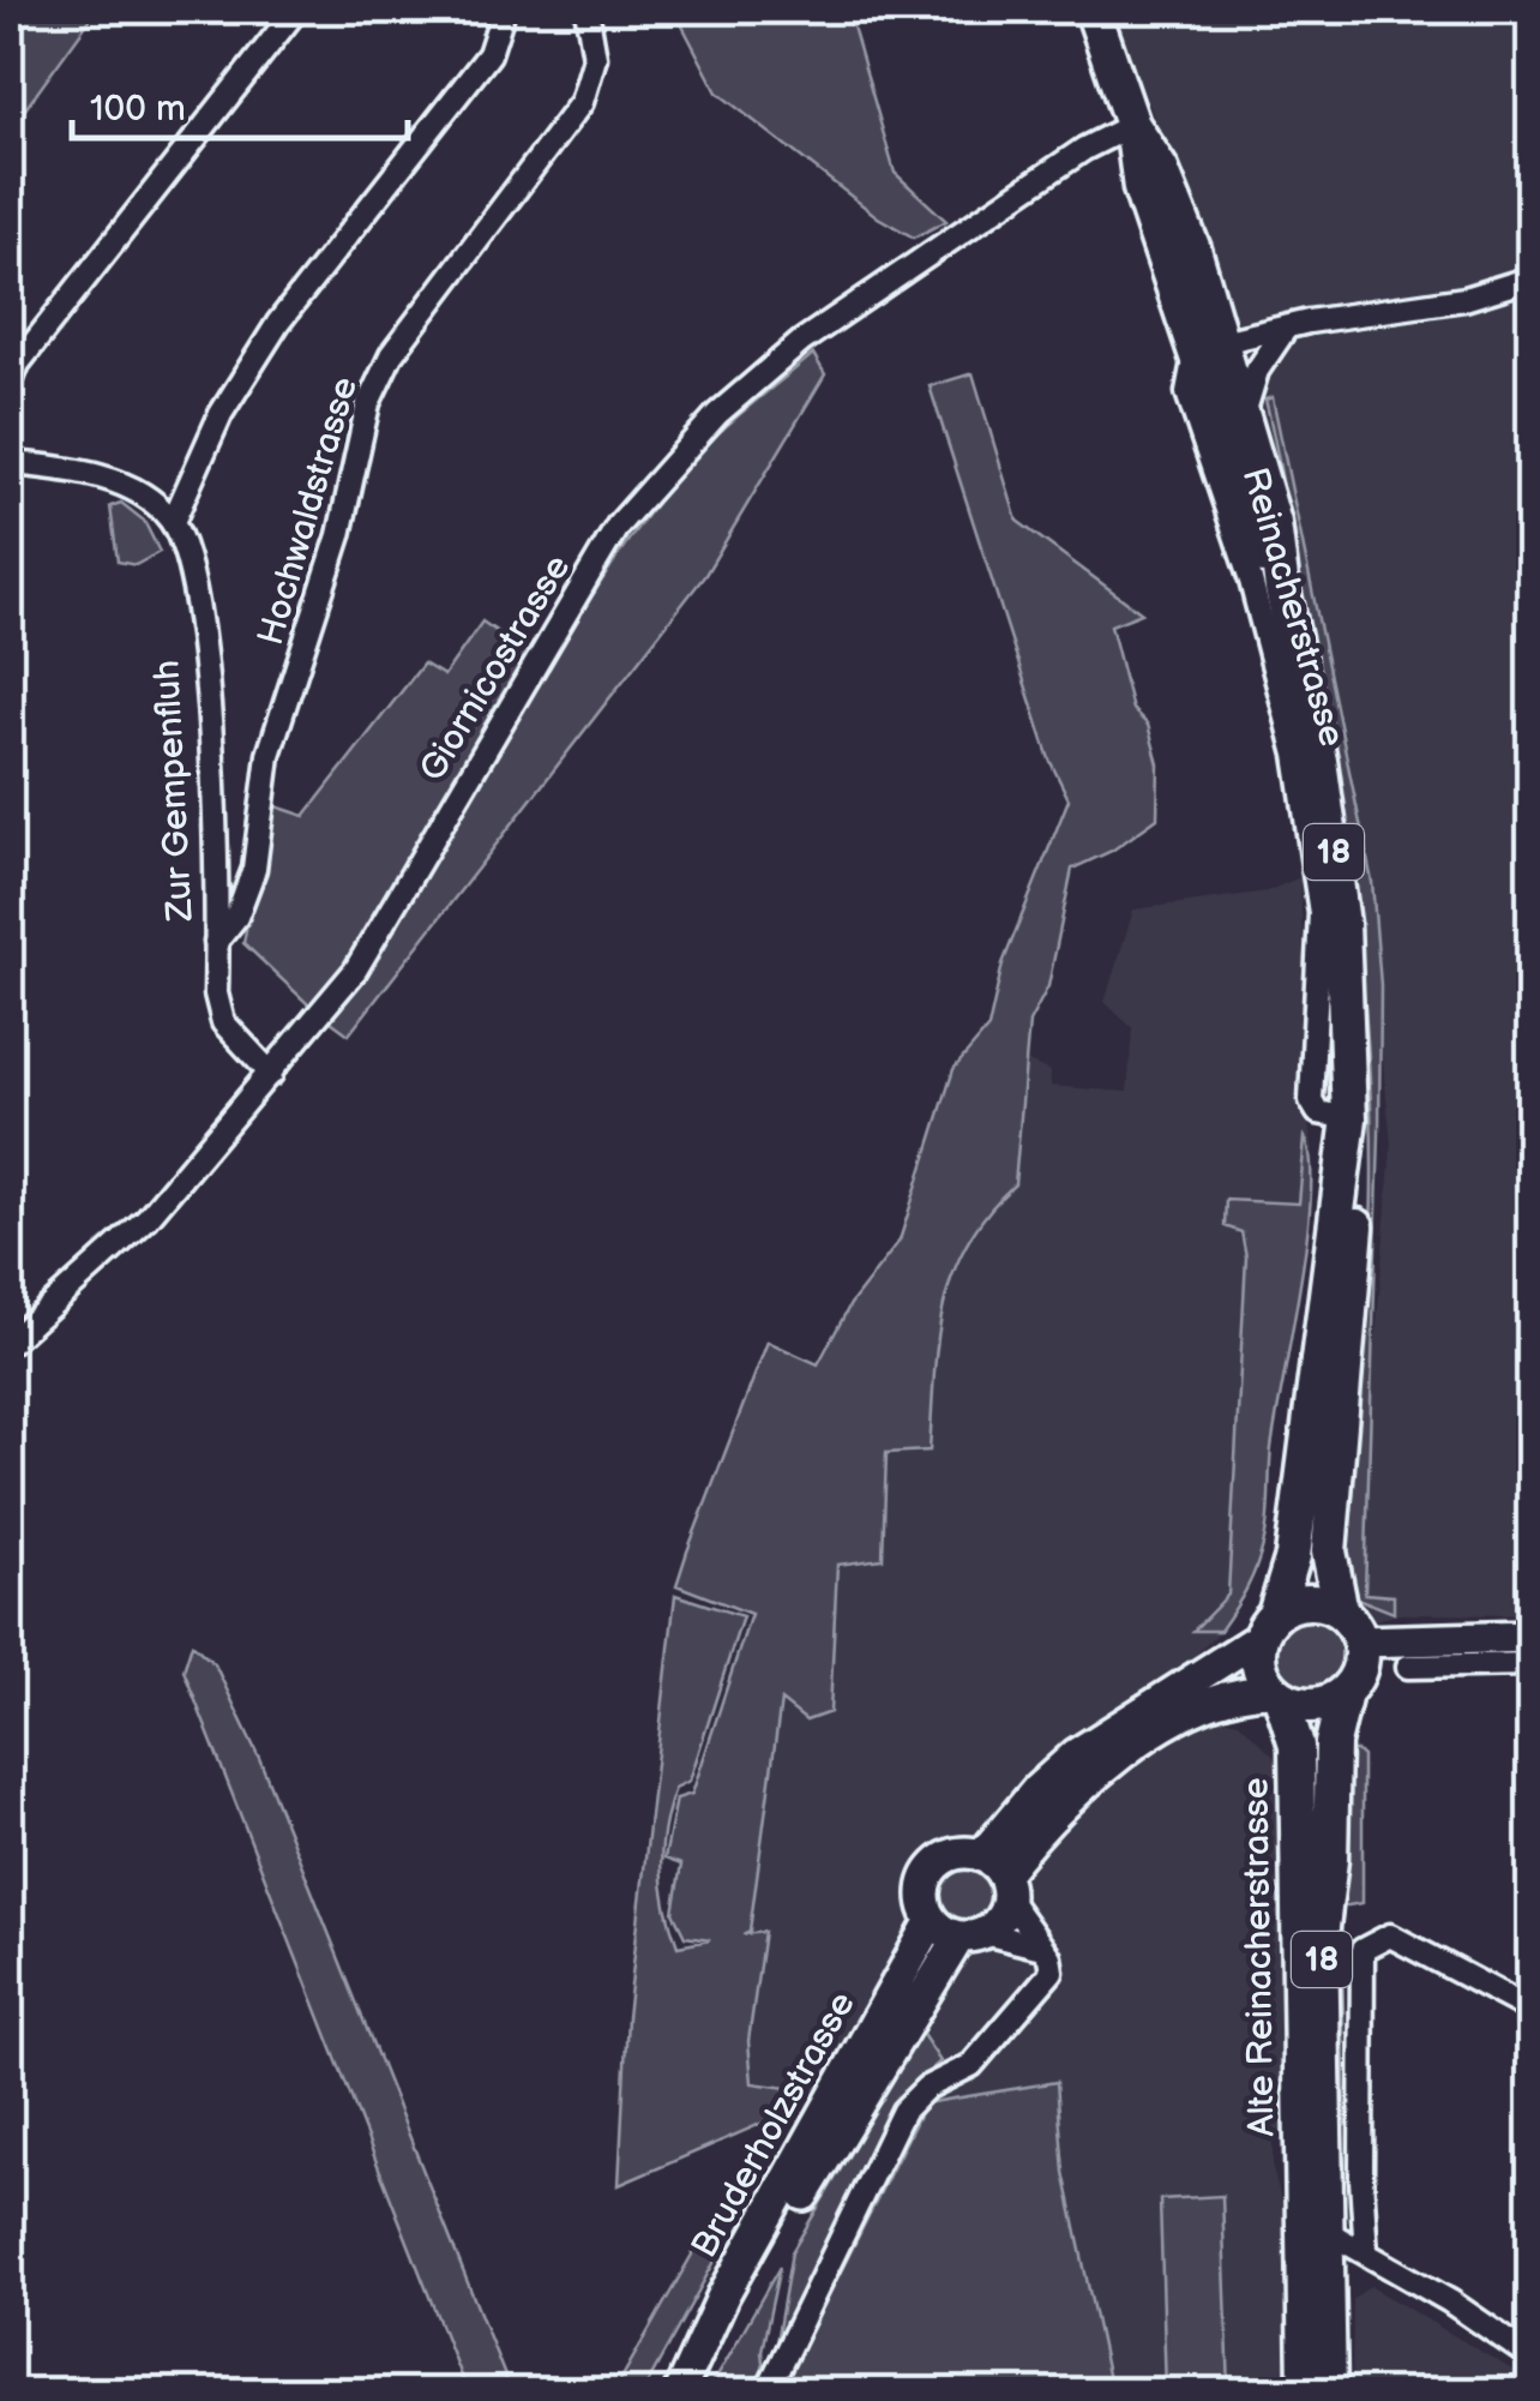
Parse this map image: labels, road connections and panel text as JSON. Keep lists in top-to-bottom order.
{
  "streets": {
    "main road": [
      "Reinacherstrasse",
      "18",
      "Alte Reinacherstrasse",
      "Bruderholzstrasse"
    ],
    "street": ["Hochwaldstrasse", "Giornicostrasse", "Zur Gempenfluh"]
  },
  "crossings": [
    ["Hochwaldstrasse", "Zur Gempenfluh"],
    ["Reinacherstrasse", "Giornicostrasse"],
    ["Reinacherstrasse", "Alte Reinacherstrasse"],
    ["Giornicostrasse", "Zur Gempenfluh"]
  ],
  "scale_bar": "100 m"
}
